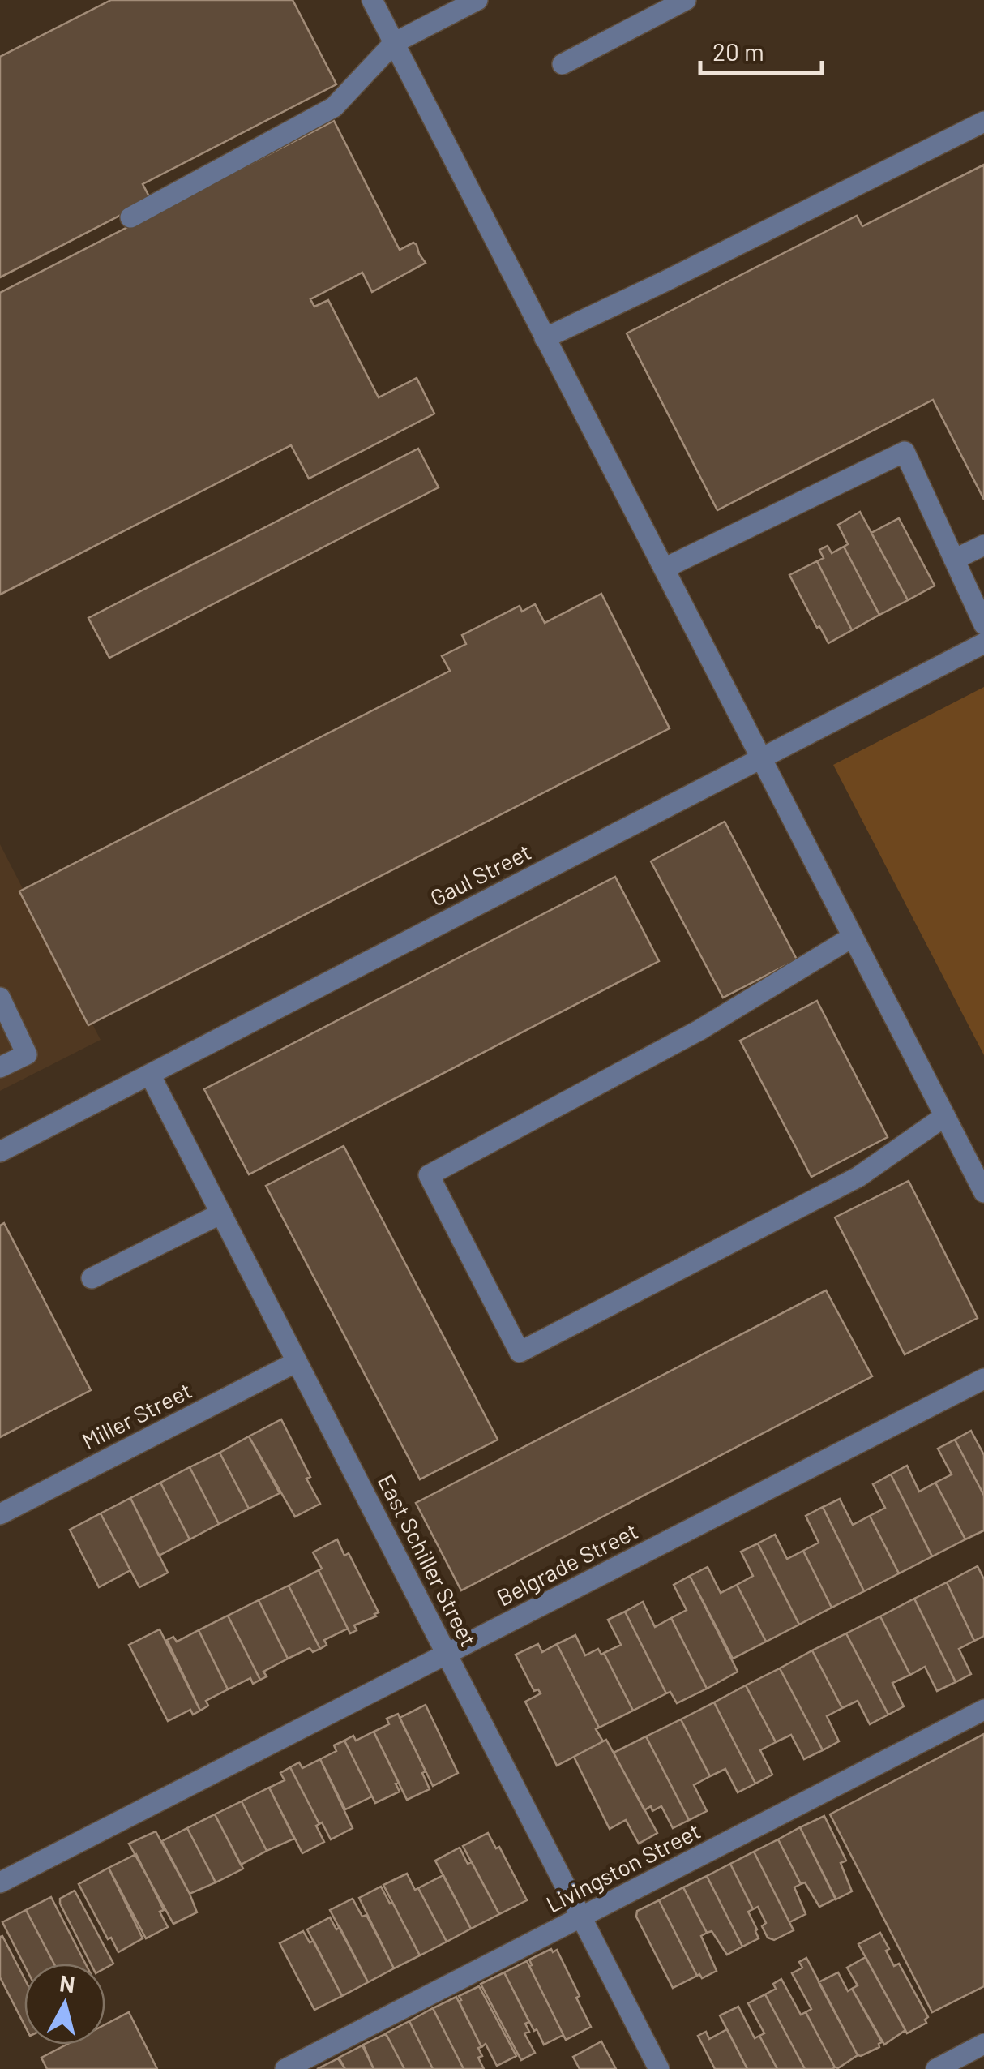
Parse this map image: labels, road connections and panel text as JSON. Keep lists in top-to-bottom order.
{
  "streets": {
    "street": [
      "Gaul Street",
      "Miller Street",
      "East Schiller Street",
      "Belgrade Street",
      "Livingston Street"
    ]
  },
  "crossings": [
    ["Gaul Street", "East Schiller Street"],
    ["Miller Street", "East Schiller Street"],
    ["East Schiller Street", "Belgrade Street"],
    ["East Schiller Street", "Livingston Street"]
  ],
  "scale_bar": "20 m",
  "north": "top"
}
